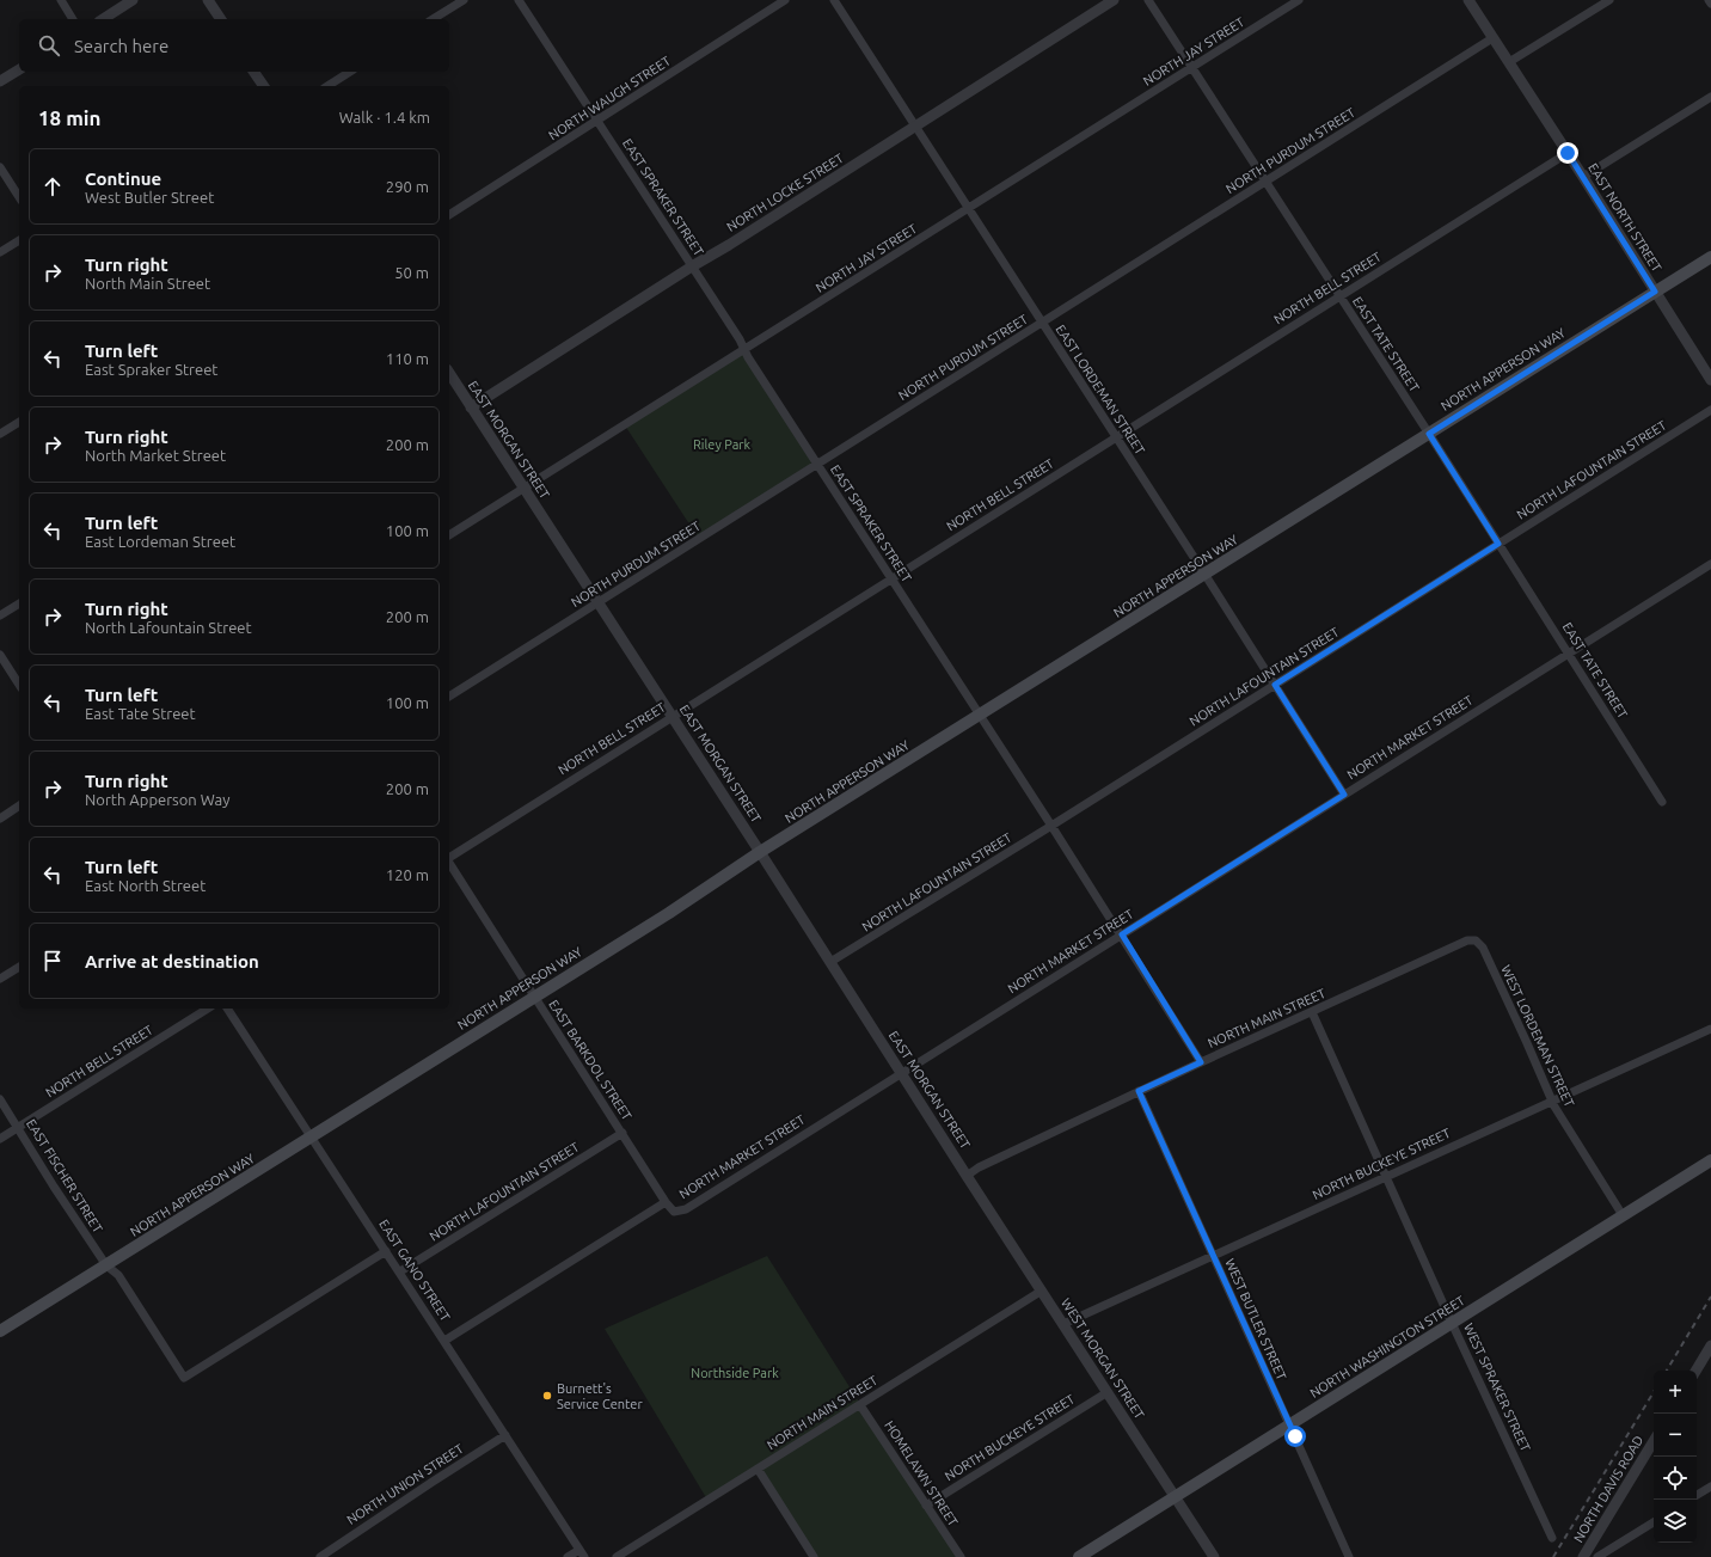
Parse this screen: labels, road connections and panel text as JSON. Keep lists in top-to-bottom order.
{
  "streets": {
    "main road": ["NORTH APPERSON WAY", "NORTH WASHINGTON STREET"],
    "street": [
      "NORTH JAY STREET",
      "NORTH WAUGH STREET",
      "NORTH PURDUM STREET",
      "NORTH LOCKE STREET",
      "EAST SPRAKER STREET",
      "EAST NORTH STREET",
      "NORTH BELL STREET",
      "EAST TATE STREET",
      "EAST LORDEMAN STREET",
      "EAST MORGAN STREET",
      "NORTH LAFOUNTAIN STREET",
      "NORTH MARKET STREET",
      "NORTH MAIN STREET",
      "WEST LORDEMAN STREET",
      "EAST BARKDOL STREET",
      "NORTH BUCKEYE STREET",
      "EAST FISCHER STREET",
      "EAST GANO STREET",
      "WEST BUTLER STREET",
      "WEST MORGAN STREET",
      "WEST SPRAKER STREET",
      "HOMELAWN STREET",
      "NORTH UNION STREET",
      "NORTH DAVIS ROAD"
    ]
  },
  "crossings": [
    ["NORTH JAY STREET", "EAST SPRAKER STREET"],
    ["NORTH JAY STREET", "EAST TATE STREET"],
    ["NORTH JAY STREET", "EAST LORDEMAN STREET"],
    ["NORTH JAY STREET", "EAST MORGAN STREET"],
    ["NORTH WAUGH STREET", "EAST SPRAKER STREET"],
    ["NORTH PURDUM STREET", "EAST SPRAKER STREET"],
    ["NORTH PURDUM STREET", "EAST NORTH STREET"],
    ["NORTH PURDUM STREET", "EAST TATE STREET"],
    ["NORTH PURDUM STREET", "EAST LORDEMAN STREET"],
    ["NORTH PURDUM STREET", "EAST MORGAN STREET"],
    ["NORTH LOCKE STREET", "EAST SPRAKER STREET"],
    ["NORTH LOCKE STREET", "EAST LORDEMAN STREET"],
    ["NORTH LOCKE STREET", "EAST MORGAN STREET"],
    ["EAST SPRAKER STREET", "NORTH BELL STREET"],
    ["EAST SPRAKER STREET", "NORTH APPERSON WAY"],
    ["EAST SPRAKER STREET", "NORTH LAFOUNTAIN STREET"],
    ["EAST SPRAKER STREET", "NORTH MARKET STREET"],
    ["EAST SPRAKER STREET", "NORTH MAIN STREET"],
    ["EAST NORTH STREET", "NORTH BELL STREET"],
    ["EAST NORTH STREET", "NORTH APPERSON WAY"],
    ["NORTH BELL STREET", "EAST TATE STREET"],
    ["NORTH BELL STREET", "EAST LORDEMAN STREET"],
    ["NORTH BELL STREET", "EAST MORGAN STREET"],
    ["NORTH BELL STREET", "EAST FISCHER STREET"],
    ["EAST TATE STREET", "NORTH APPERSON WAY"],
    ["EAST TATE STREET", "NORTH LAFOUNTAIN STREET"],
    ["EAST TATE STREET", "NORTH MARKET STREET"],
    ["NORTH APPERSON WAY", "EAST LORDEMAN STREET"],
    ["NORTH APPERSON WAY", "EAST MORGAN STREET"],
    ["NORTH APPERSON WAY", "EAST BARKDOL STREET"],
    ["NORTH APPERSON WAY", "EAST FISCHER STREET"],
    ["NORTH APPERSON WAY", "EAST GANO STREET"],
    ["EAST LORDEMAN STREET", "NORTH LAFOUNTAIN STREET"],
    ["EAST LORDEMAN STREET", "NORTH MARKET STREET"],
    ["EAST MORGAN STREET", "NORTH LAFOUNTAIN STREET"],
    ["EAST MORGAN STREET", "NORTH MARKET STREET"],
    ["EAST MORGAN STREET", "NORTH MAIN STREET"],
    ["EAST MORGAN STREET", "WEST MORGAN STREET"],
    ["NORTH LAFOUNTAIN STREET", "EAST BARKDOL STREET"],
    ["NORTH LAFOUNTAIN STREET", "EAST GANO STREET"],
    ["NORTH MARKET STREET", "EAST BARKDOL STREET"],
    ["NORTH MARKET STREET", "EAST GANO STREET"],
    ["NORTH MAIN STREET", "WEST LORDEMAN STREET"],
    ["NORTH MAIN STREET", "WEST BUTLER STREET"],
    ["NORTH MAIN STREET", "WEST MORGAN STREET"],
    ["NORTH MAIN STREET", "WEST SPRAKER STREET"],
    ["NORTH MAIN STREET", "HOMELAWN STREET"],
    ["WEST LORDEMAN STREET", "NORTH BUCKEYE STREET"],
    ["WEST LORDEMAN STREET", "NORTH WASHINGTON STREET"],
    ["NORTH BUCKEYE STREET", "WEST BUTLER STREET"],
    ["NORTH BUCKEYE STREET", "WEST MORGAN STREET"],
    ["NORTH BUCKEYE STREET", "WEST SPRAKER STREET"],
    ["NORTH BUCKEYE STREET", "HOMELAWN STREET"],
    ["EAST FISCHER STREET", "EAST GANO STREET"],
    ["EAST GANO STREET", "NORTH UNION STREET"],
    ["WEST BUTLER STREET", "NORTH WASHINGTON STREET"],
    ["NORTH WASHINGTON STREET", "WEST MORGAN STREET"],
    ["NORTH WASHINGTON STREET", "WEST SPRAKER STREET"]
  ],
  "parks": ["Riley Park", "Northside Park"],
  "places": ["Burnett's Service Center"],
  "page": {
    "search": "Search here",
    "heading": ["18 min", "Walk · 1.4 km"],
    "list": [
      ["Continue", "West Butler Street", "290 m"],
      ["Turn right", "North Main Street", "50 m"],
      ["Turn left", "East Spraker Street", "110 m"],
      ["Turn right", "North Market Street", "200 m"],
      ["Turn left", "East Lordeman Street", "100 m"],
      ["Turn right", "North Lafountain Street", "200 m"],
      ["Turn left", "East Tate Street", "100 m"],
      ["Turn right", "North Apperson Way", "200 m"],
      ["Turn left", "East North Street", "120 m"],
      "Arrive at destination"
    ],
    "map_buttons": ["+", "−"]
  }
}
